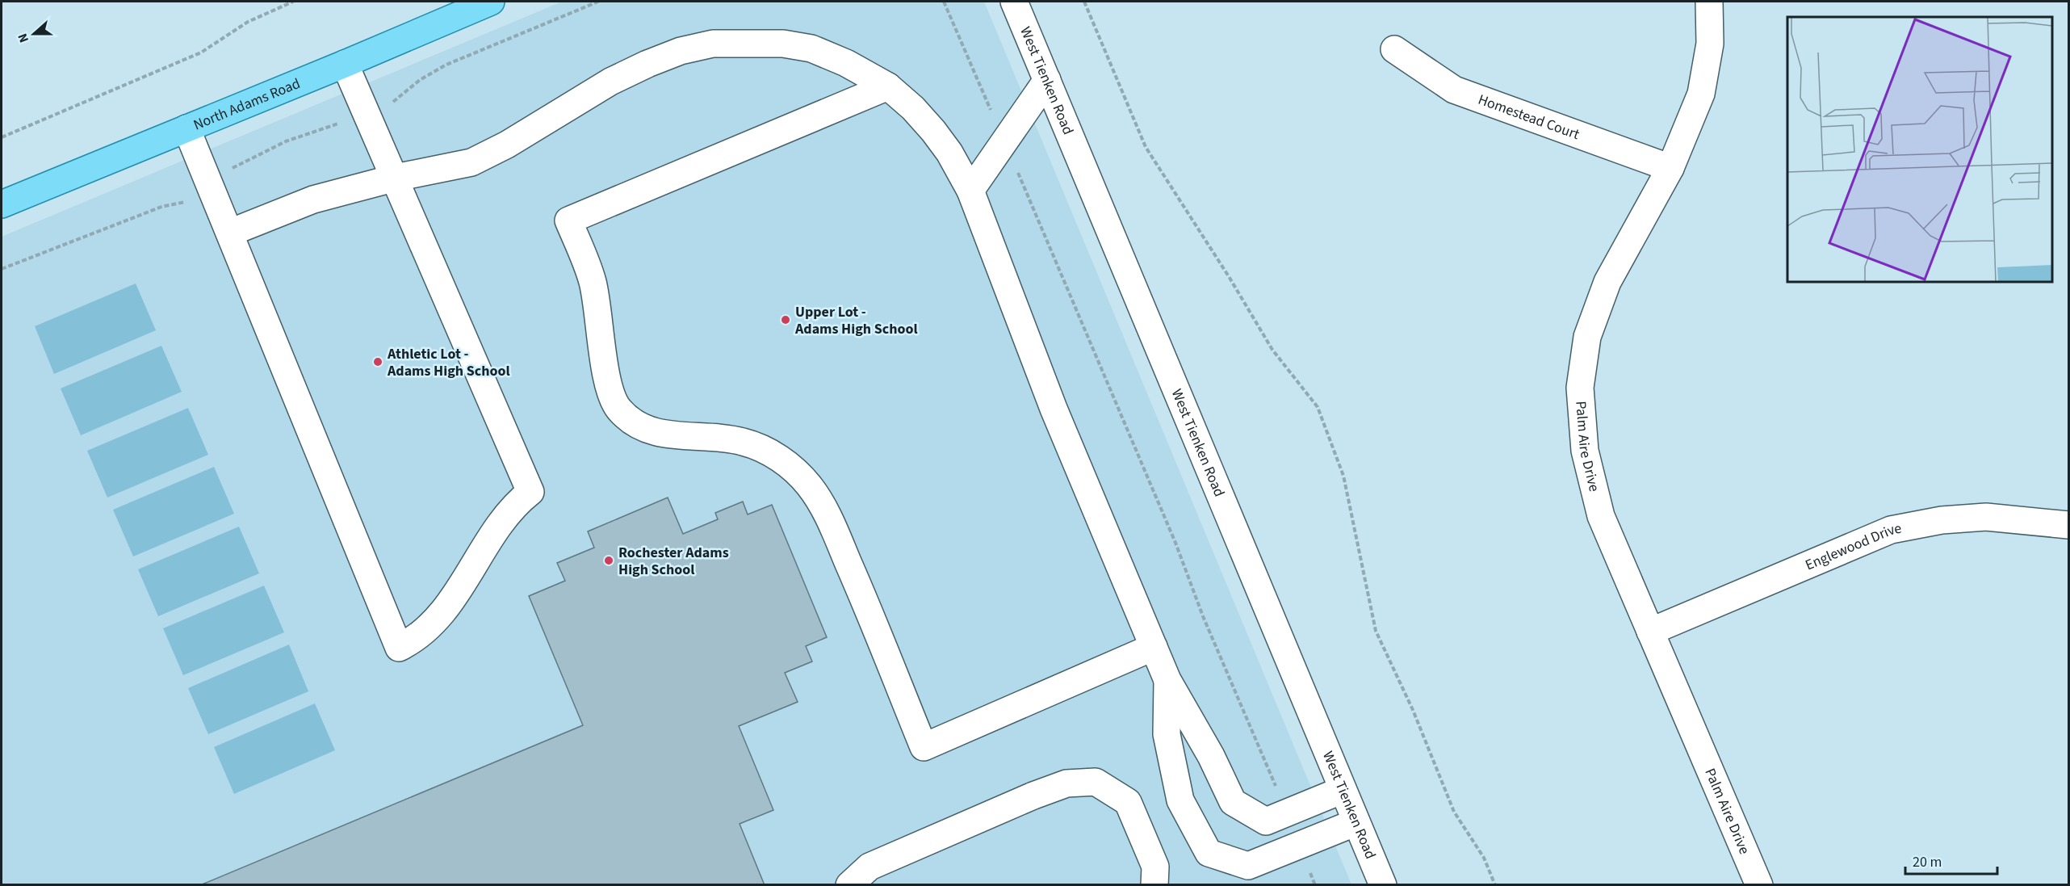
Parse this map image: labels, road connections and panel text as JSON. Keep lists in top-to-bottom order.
{
  "streets": {
    "main road": ["North Adams Road"],
    "street": [
      "West Tienken Road",
      "Homestead Court",
      "Palm Aire Drive",
      "Englewood Drive"
    ]
  },
  "crossings": [
    ["Homestead Court", "Palm Aire Drive"],
    ["Palm Aire Drive", "Englewood Drive"]
  ],
  "places": ["Upper Lot - Adams High School", "Athletic Lot - Adams High School", "Rochester Adams High School"],
  "scale_bar": "20 m",
  "north": "left"
}
